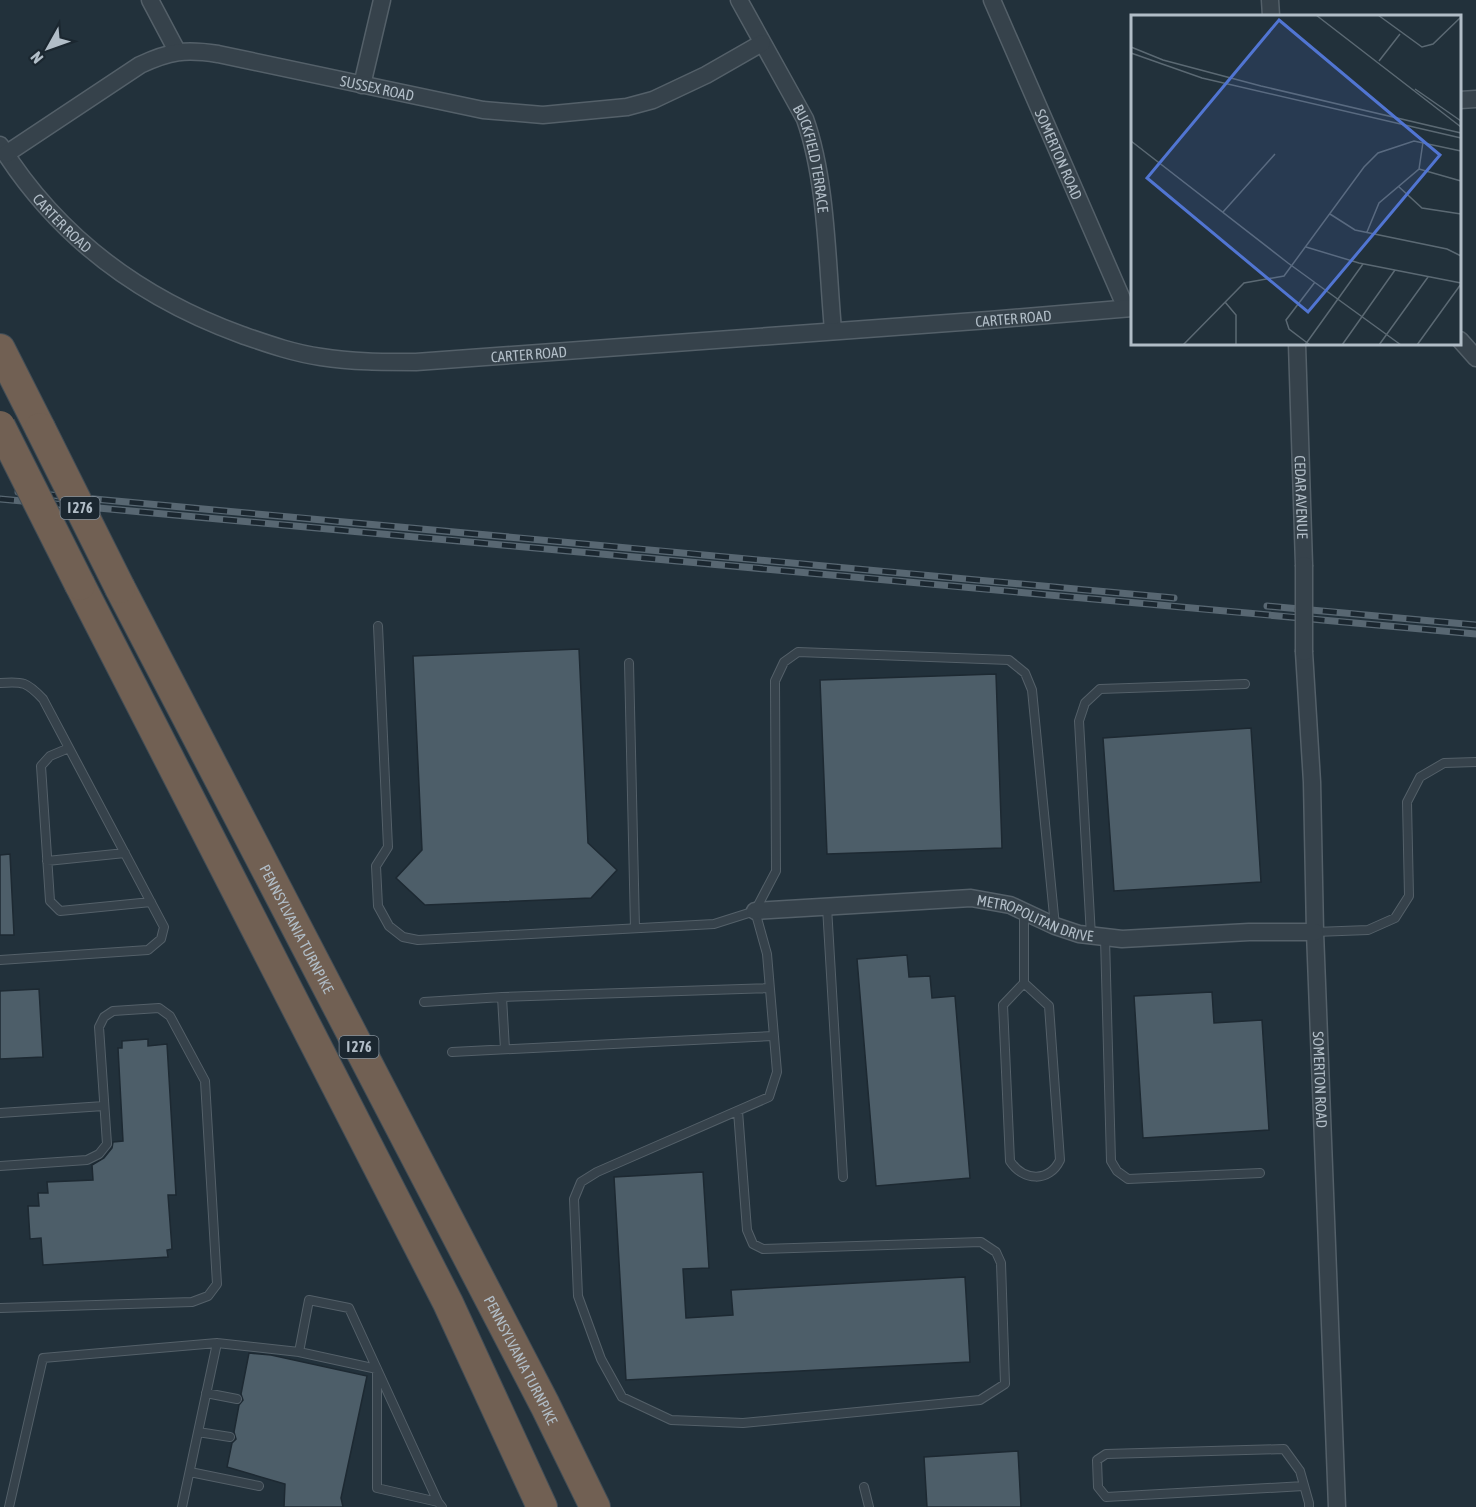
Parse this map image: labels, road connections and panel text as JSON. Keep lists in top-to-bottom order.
{
  "streets": {
    "highway": ["I 276", "PENNSYLVANIA TURNPIKE"],
    "street": [
      "SUSSEX ROAD",
      "SOMERTON ROAD",
      "BUCKFIELD TERRACE",
      "CARTER ROAD",
      "CEDAR AVENUE",
      "METROPOLITAN DRIVE"
    ]
  },
  "crossings": [
    ["SUSSEX ROAD", "BUCKFIELD TERRACE"],
    ["SUSSEX ROAD", "CARTER ROAD"],
    ["SOMERTON ROAD", "CARTER ROAD"],
    ["SOMERTON ROAD", "CEDAR AVENUE"],
    ["SOMERTON ROAD", "METROPOLITAN DRIVE"],
    ["BUCKFIELD TERRACE", "CARTER ROAD"]
  ],
  "north": "bottom left"
}
